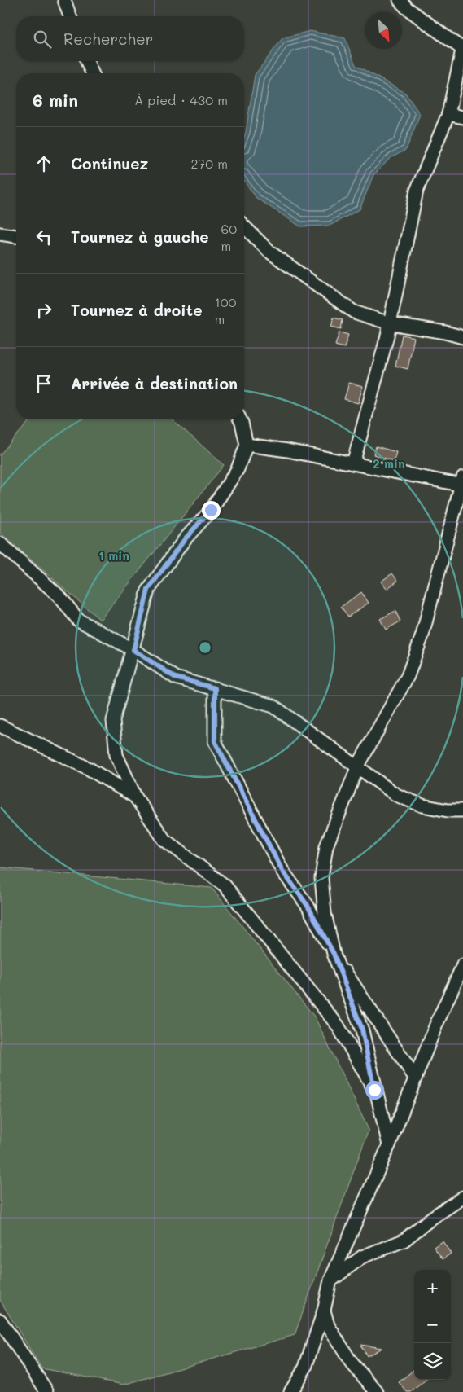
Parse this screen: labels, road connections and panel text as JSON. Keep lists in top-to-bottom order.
{
  "north": "bottom right",
  "page": {
    "search": "Rechercher",
    "heading": ["6 min", "À pied · 430 m"],
    "list": [
      ["Continuez", "270 m"],
      ["Tournez à gauche", "60 m"],
      ["Tournez à droite", "100 m"],
      "Arrivée à destination"
    ],
    "map_buttons": ["+", "−"]
  },
  "rings": ["2 min", "1 min"]
}
